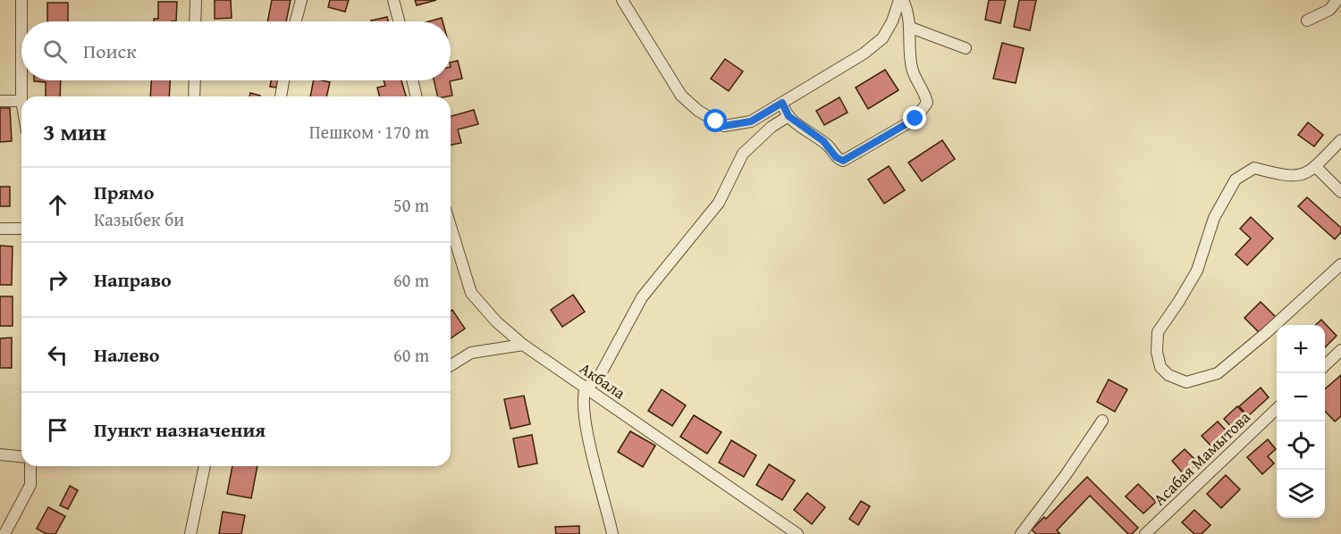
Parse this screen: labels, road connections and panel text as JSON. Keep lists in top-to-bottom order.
{
  "streets": {
    "street": ["Акбала", "Асабая Мамытова"]
  },
  "page": {
    "search": "Поиск",
    "heading": ["3 мин", "Пешком · 170 m"],
    "list": [
      ["Прямо", "Казыбек би", "50 m"],
      ["Направо", "60 m"],
      ["Налево", "60 m"],
      "Пункт назначения"
    ],
    "map_buttons": ["+", "−"]
  }
}
